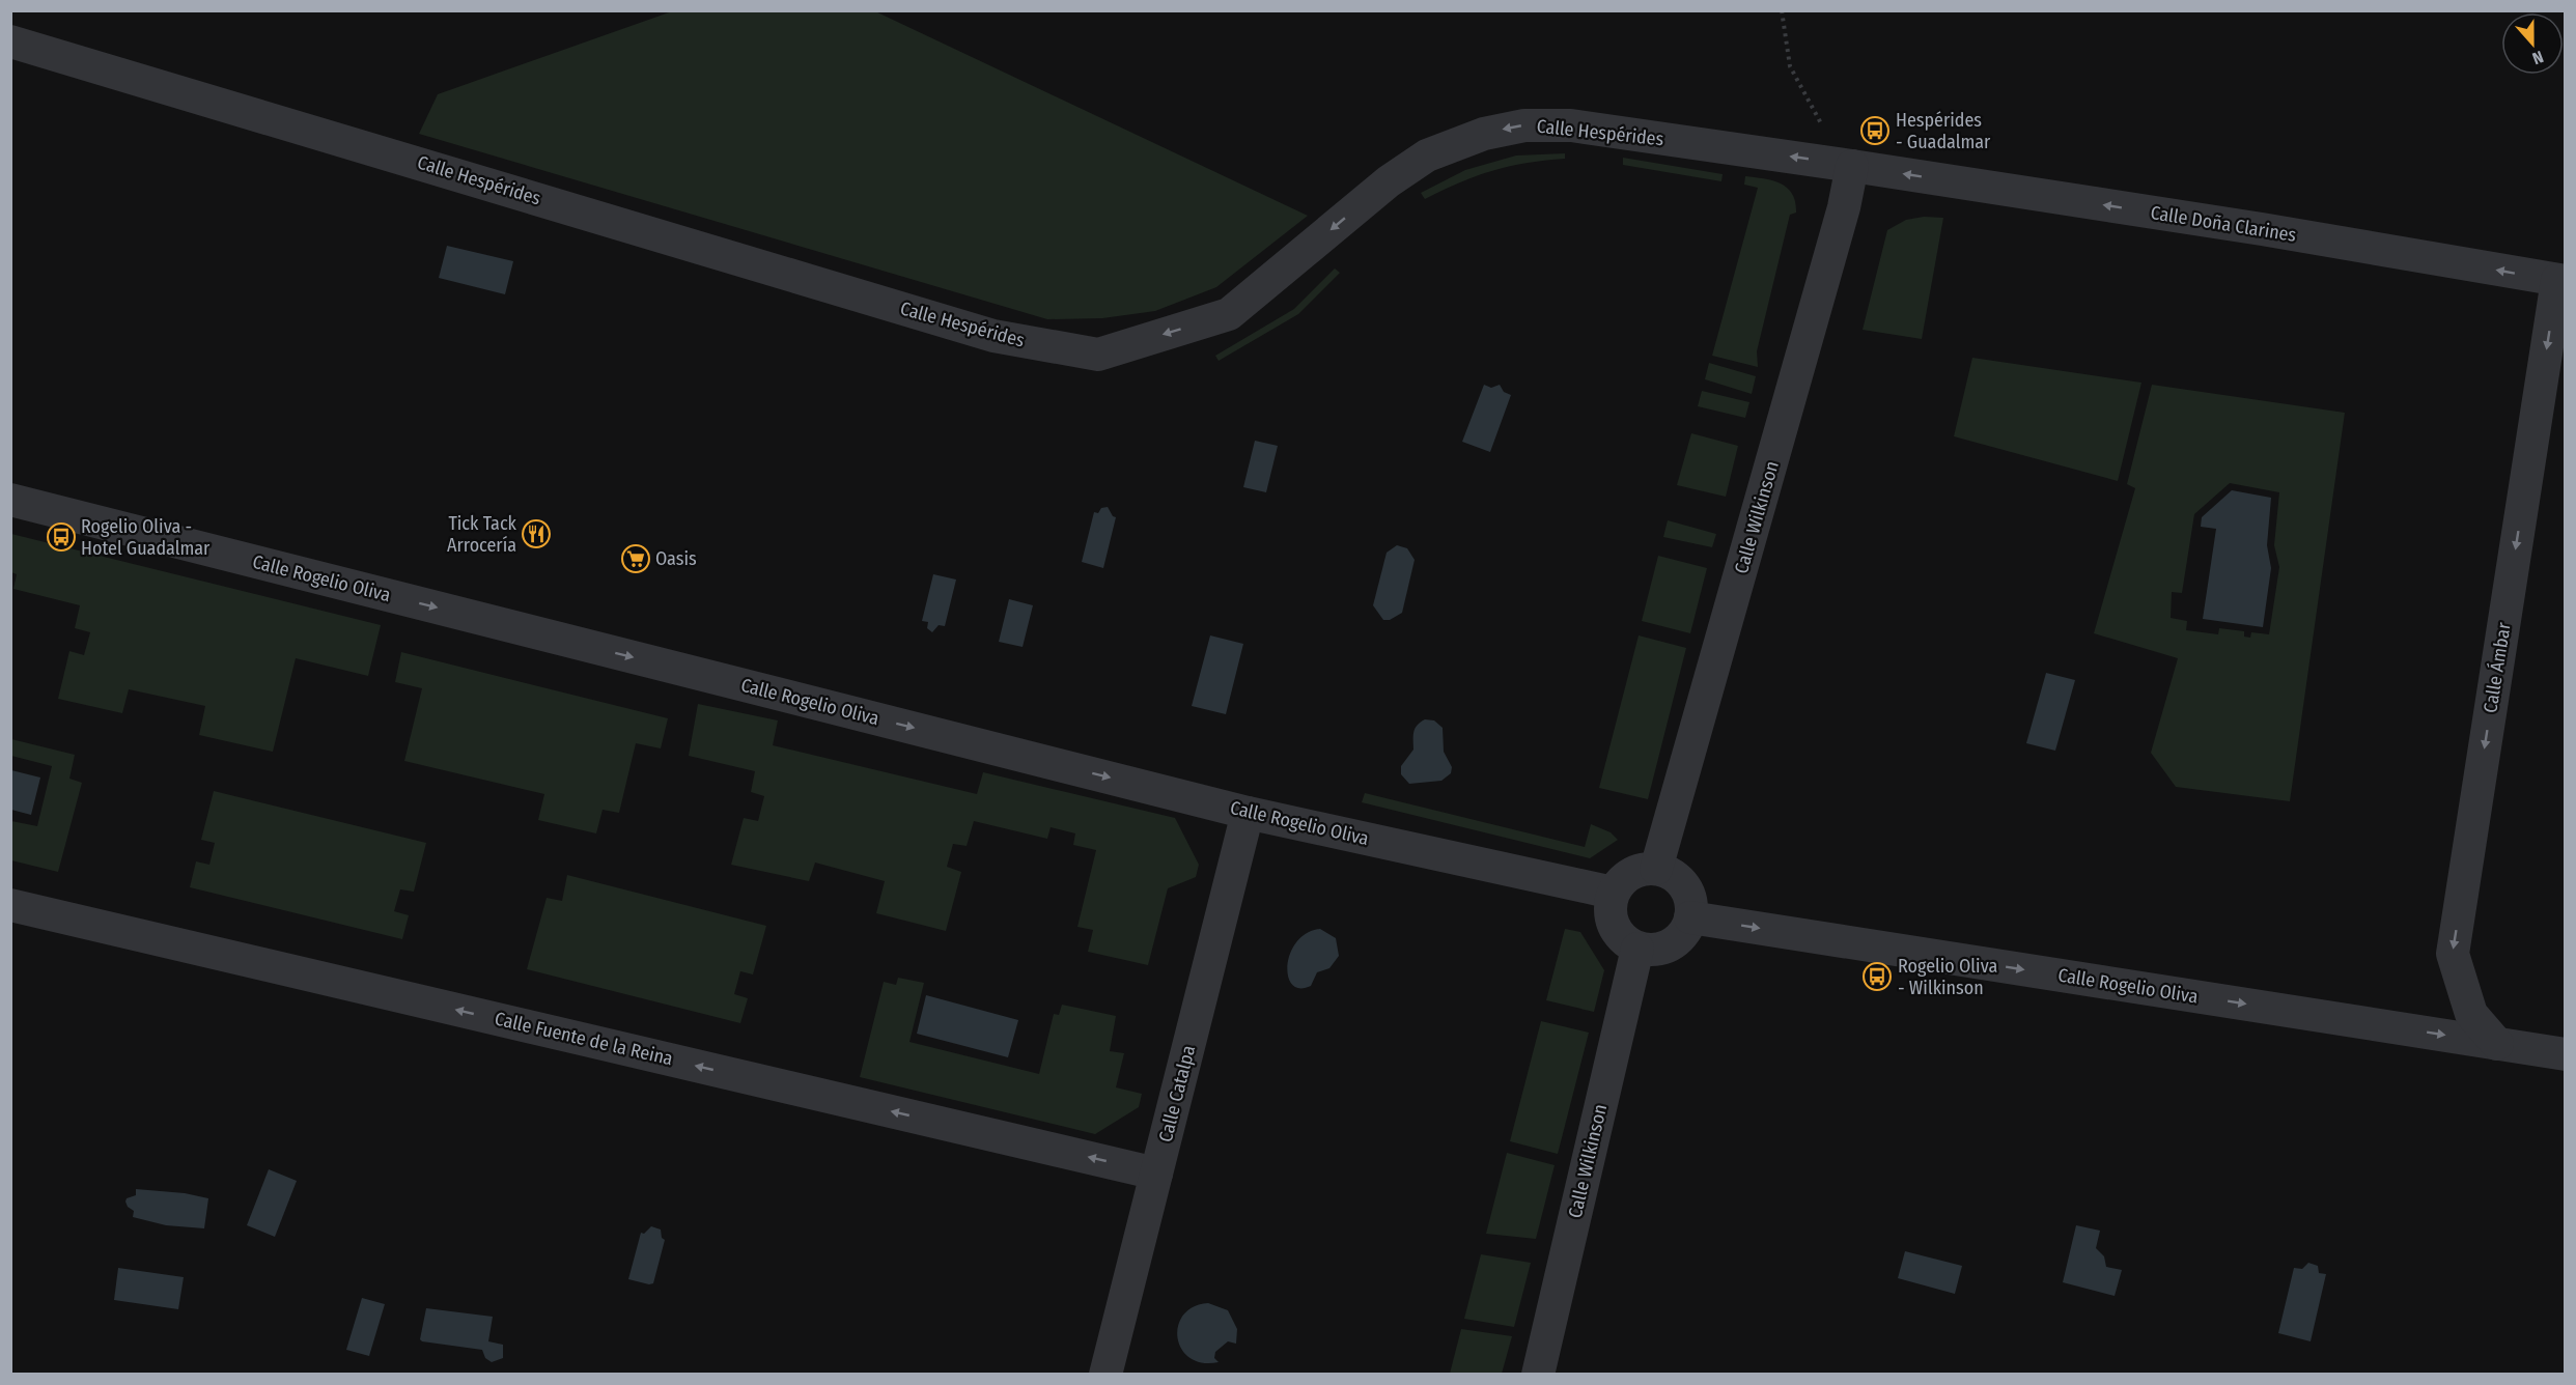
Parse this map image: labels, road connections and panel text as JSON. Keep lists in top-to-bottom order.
{
  "streets": {
    "street": [
      "Calle Hespérides",
      "Calle Doña Clarines",
      "Calle Wilkinson",
      "Calle Rogelio Oliva",
      "Calle Ámbar",
      "Calle Fuente de la Reina",
      "Calle Catalpa"
    ]
  },
  "crossings": [
    ["Calle Hespérides", "Calle Doña Clarines"],
    ["Calle Hespérides", "Calle Wilkinson"],
    ["Calle Doña Clarines", "Calle Wilkinson"],
    ["Calle Doña Clarines", "Calle Ámbar"],
    ["Calle Wilkinson", "Calle Rogelio Oliva"],
    ["Calle Rogelio Oliva", "Calle Ámbar"],
    ["Calle Rogelio Oliva", "Calle Catalpa"],
    ["Calle Fuente de la Reina", "Calle Catalpa"]
  ],
  "one_way": [
    "Calle Hespérides",
    "Calle Doña Clarines",
    "Calle Rogelio Oliva",
    "Calle Ámbar",
    "Calle Fuente de la Reina"
  ],
  "places": {
    "bus stop": ["Hespérides - Guadalmar", "Rogelio Oliva - Hotel Guadalmar", "Rogelio Oliva - Wilkinson"],
    "restaurant": ["Tick Tack Arrocería"],
    "supermarket": ["Oasis"]
  },
  "north": "bottom"
}
